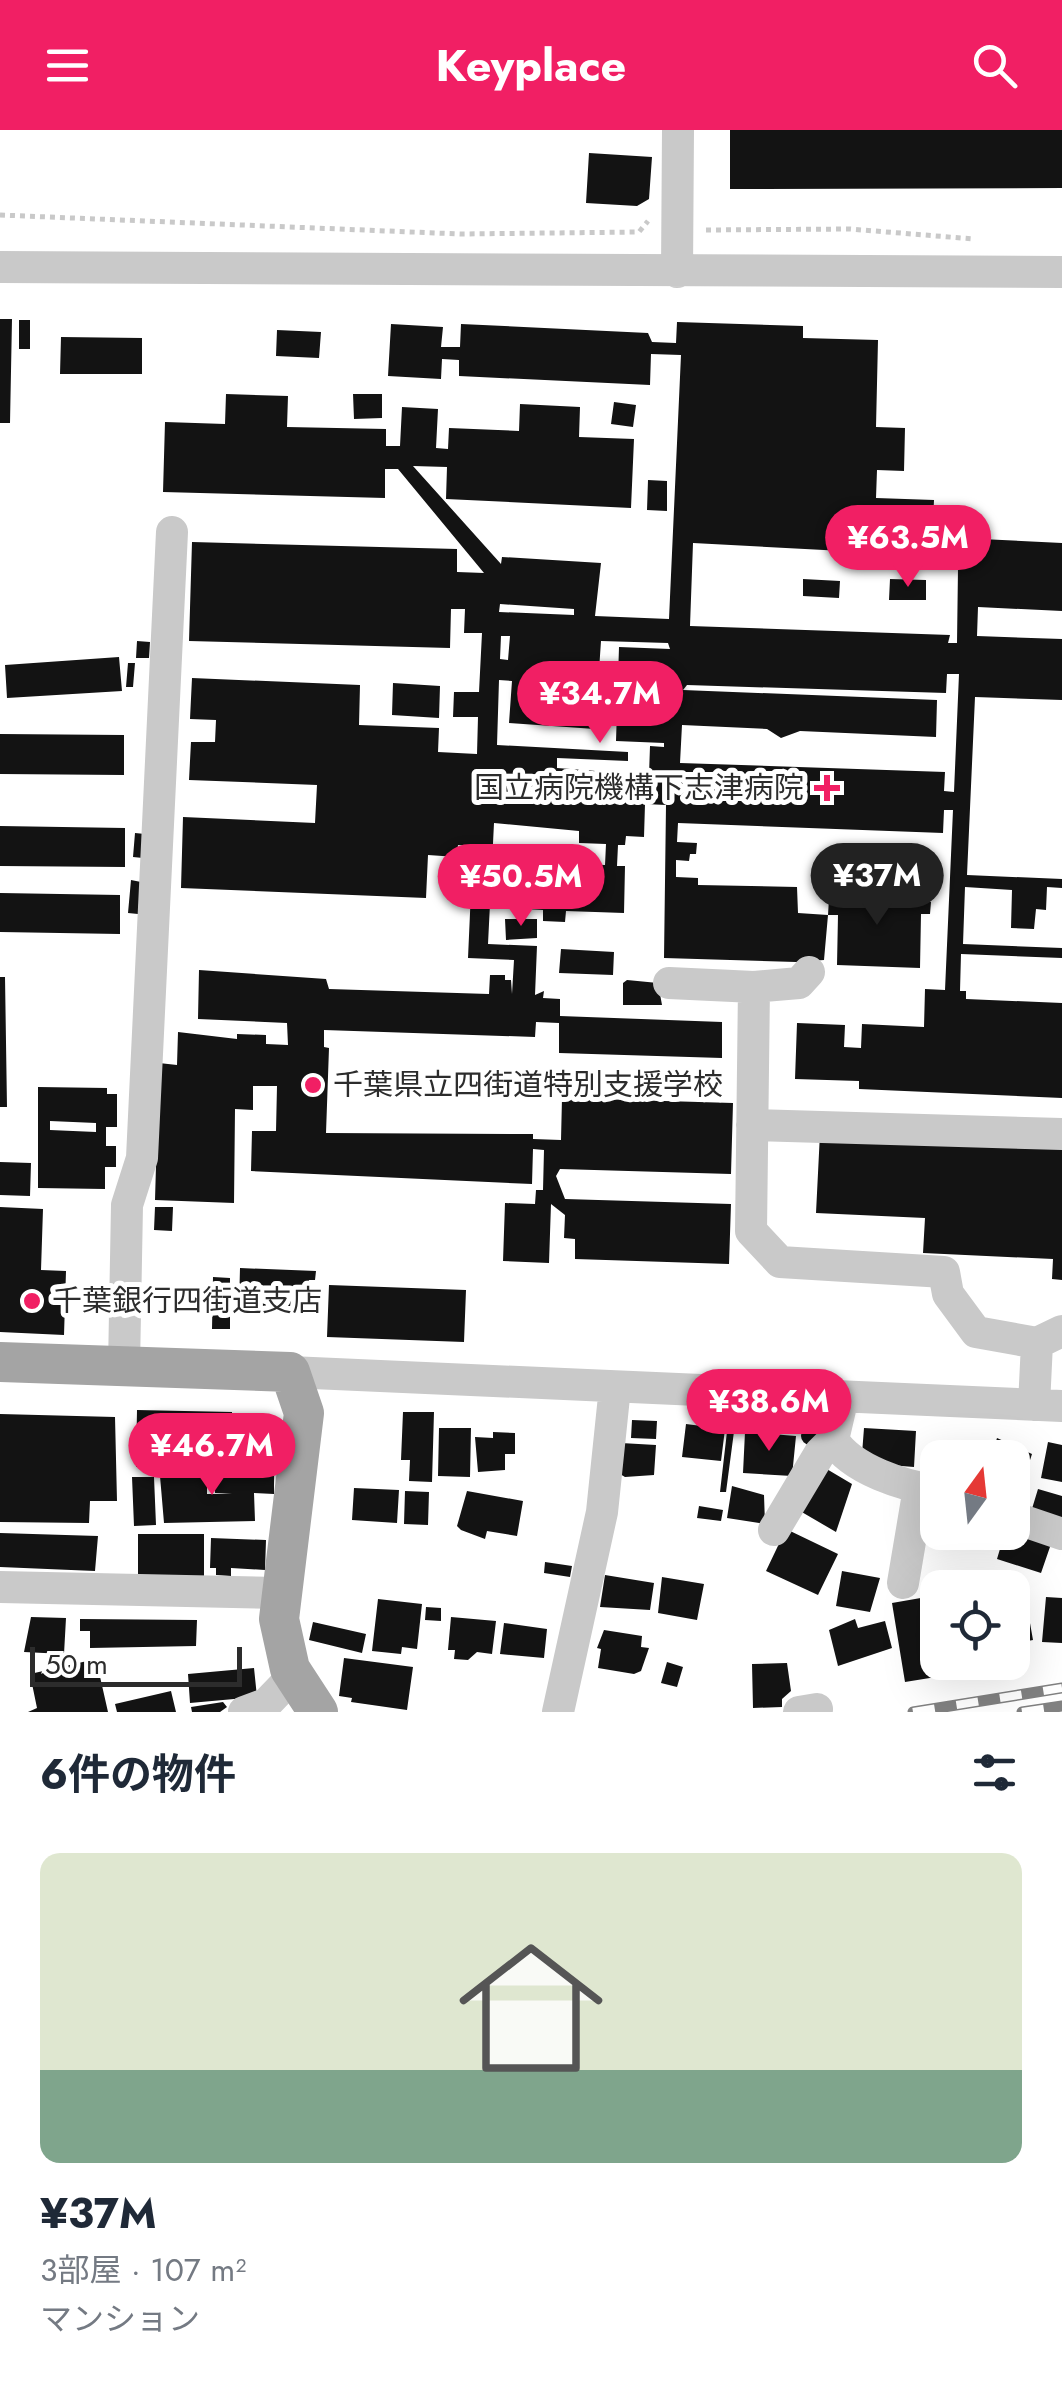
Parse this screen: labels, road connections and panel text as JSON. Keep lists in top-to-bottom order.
{
  "places": {
    "health": ["国立病院機構下志津病院"],
    "other": ["千葉県立四街道特別支援学校", "千葉銀行四街道支店"]
  },
  "scale_bar": "50 m",
  "north": "top",
  "page": {
    "header": "Keyplace",
    "price": [
      "¥63.5M",
      "¥34.7M",
      "¥37M",
      "¥50.5M",
      "¥38.6M",
      "¥46.7M"
    ],
    "scale": "50 m",
    "heading": "6件の物件",
    "list": [
      {
        "name": "¥37M",
        "note": "3部屋 · 107 m² · マンション"
      }
    ]
  }
}
